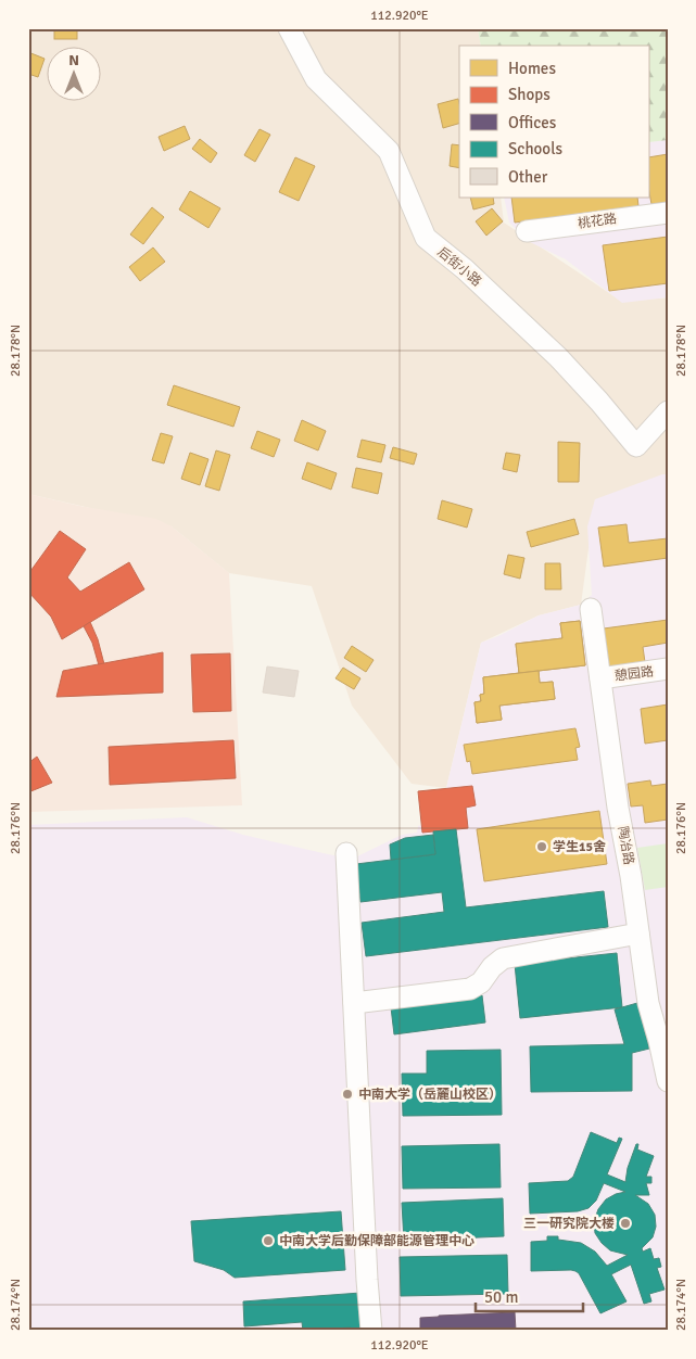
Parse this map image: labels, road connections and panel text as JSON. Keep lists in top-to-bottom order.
{
  "streets": {
    "street": [
      "桃花路",
      "后街小路",
      "憩园路",
      "陶冶路"
    ]
  },
  "crossings": [
    ["憩园路", "陶冶路"]
  ],
  "places": [
    "学生15舍",
    "中南大学（岳麓山校区）",
    "三一研究院大楼",
    "中南大学后勤保障部能源管理中心"
  ],
  "legend": [
    "Homes",
    "Shops",
    "Offices",
    "Schools",
    "Other"
  ],
  "scale_bar": "50 m",
  "north": "top",
  "coordinates": [
    "112.920°E",
    "28.178°N",
    "28.176°N",
    "28.174°N"
  ]
}
